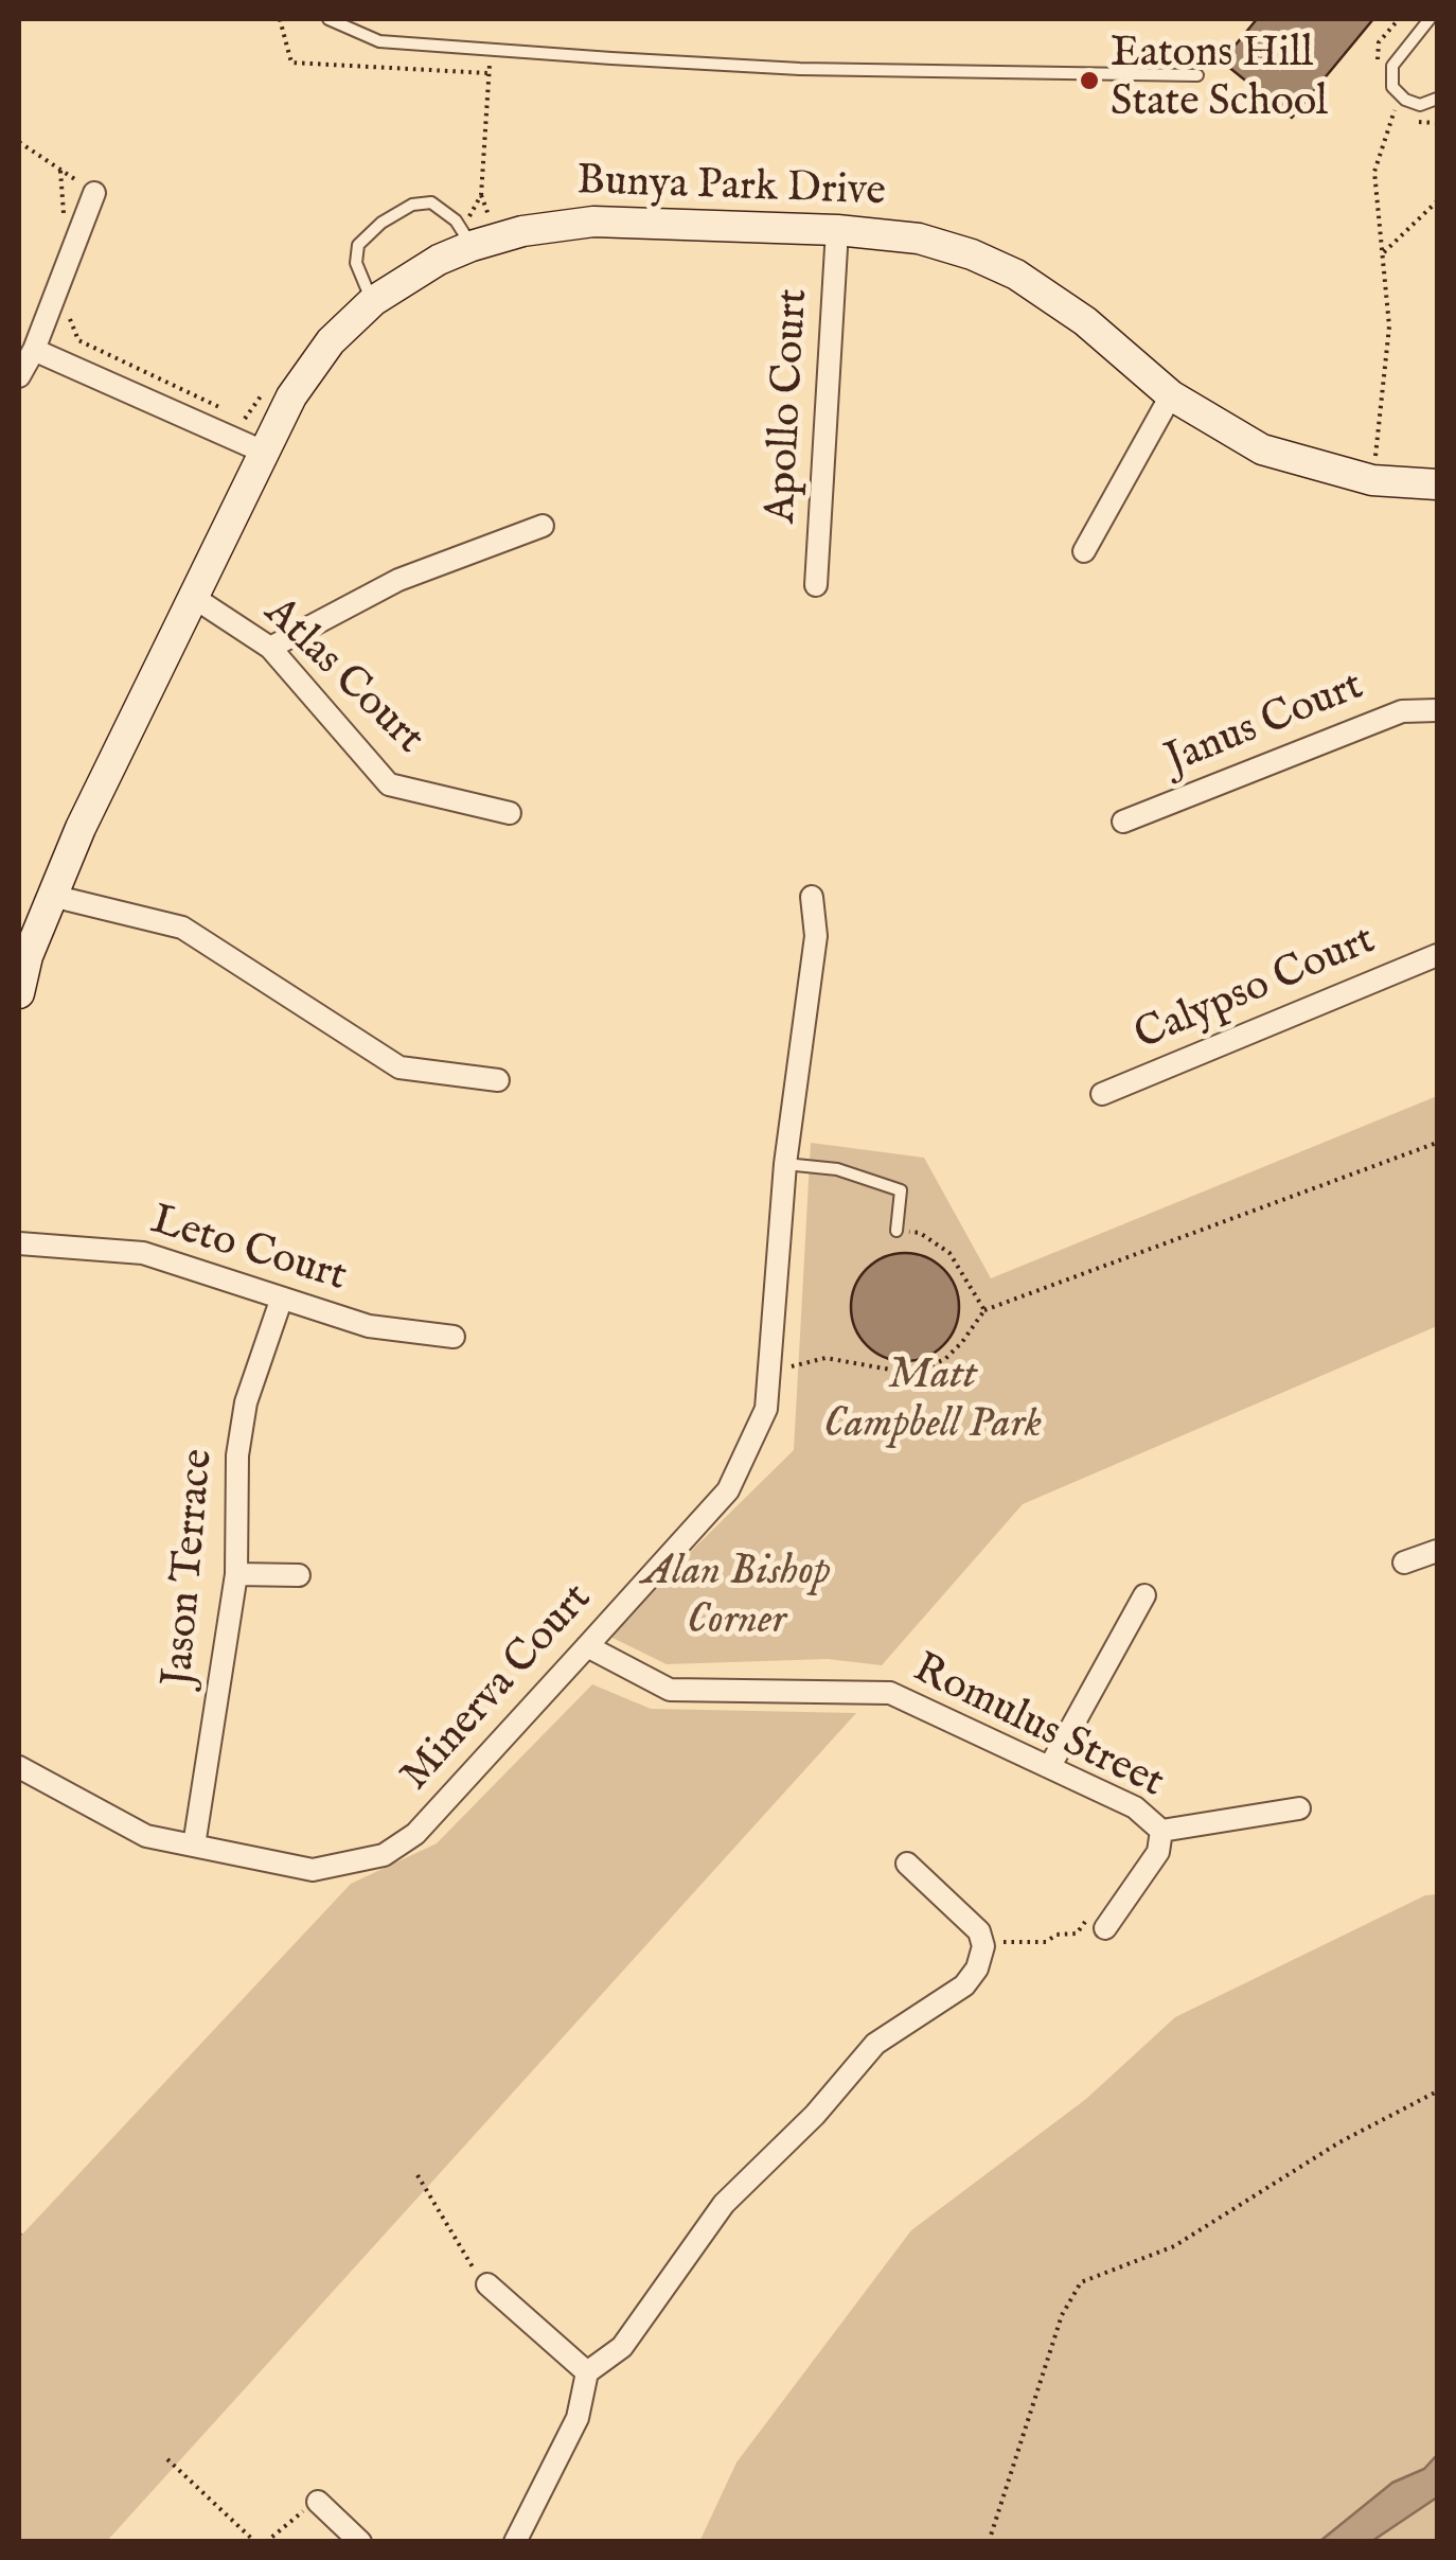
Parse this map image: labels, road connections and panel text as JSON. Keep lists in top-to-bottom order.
{
  "streets": {
    "street": [
      "Bunya Park Drive",
      "Apollo Court",
      "Atlas Court",
      "Janus Court",
      "Calypso Court",
      "Leto Court",
      "Jason Terrace",
      "Minerva Court",
      "Romulus Street"
    ]
  },
  "crossings": [
    ["Bunya Park Drive", "Apollo Court"],
    ["Bunya Park Drive", "Atlas Court"],
    ["Leto Court", "Jason Terrace"],
    ["Jason Terrace", "Minerva Court"],
    ["Minerva Court", "Romulus Street"]
  ],
  "parks": ["Matt Campbell Park", "Alan Bishop Corner"],
  "places": ["Eatons Hill State School"]
}
